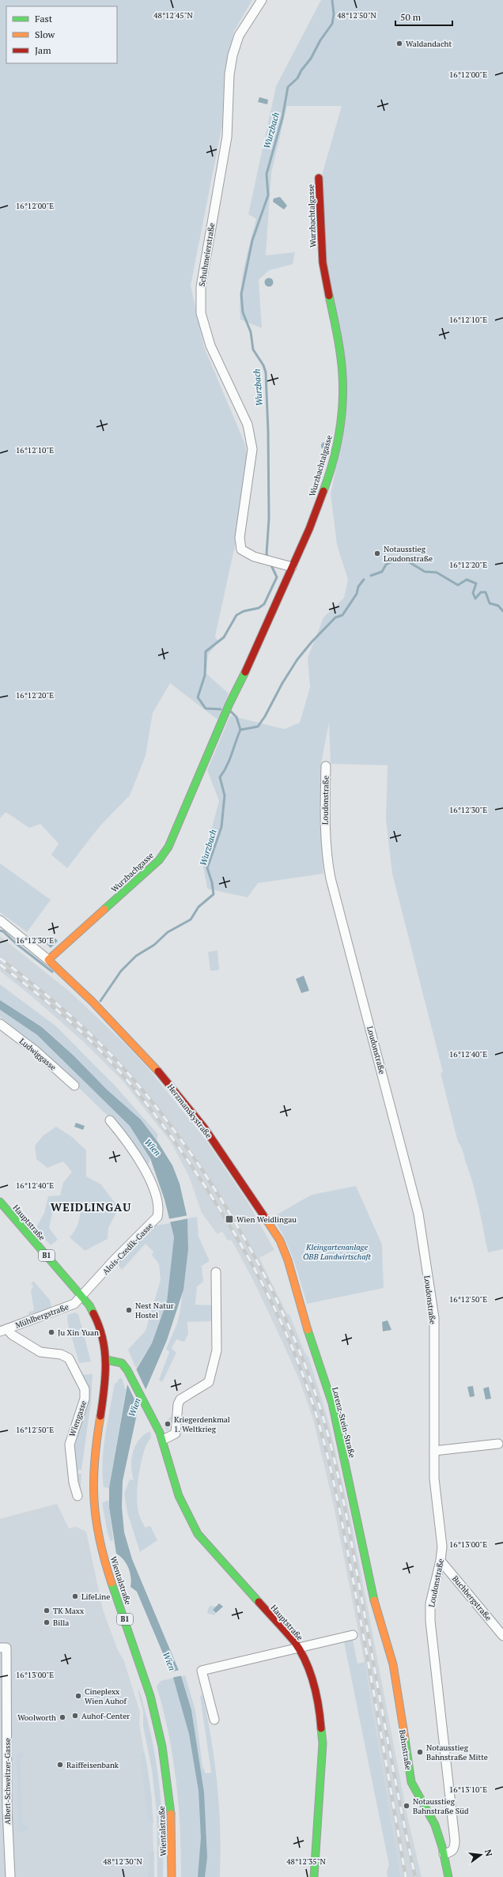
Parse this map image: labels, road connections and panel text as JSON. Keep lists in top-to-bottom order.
{
  "streets": {
    "street": [
      "Wurzbachtalgasse",
      "Schuhmeierstraße",
      "Loudonstraße",
      "Wurzbachgasse",
      "Ludwiggasse",
      "Herzmanskystraße",
      "Hauptstraße",
      "Alois-Czedik-Gasse",
      "B1",
      "Mühlbergstraße",
      "Wiengasse",
      "Lorenz-Stein-Straße",
      "Wientalstraße",
      "Buchbergstraße",
      "Bahnstraße",
      "Albert-Schweitzer-Gasse"
    ]
  },
  "crossings": [
    ["Wurzbachtalgasse", "Schuhmeierstraße"],
    ["Wurzbachtalgasse", "Wurzbachgasse"],
    ["Loudonstraße", "Buchbergstraße"],
    ["Loudonstraße", "Bahnstraße"],
    ["Wurzbachgasse", "Herzmanskystraße"],
    ["Herzmanskystraße", "Lorenz-Stein-Straße"],
    ["Hauptstraße", "Alois-Czedik-Gasse"],
    ["Hauptstraße", "B1"],
    ["Hauptstraße", "Mühlbergstraße"],
    ["Hauptstraße", "Wientalstraße"],
    ["Alois-Czedik-Gasse", "B1"],
    ["Alois-Czedik-Gasse", "Mühlbergstraße"],
    ["B1", "Mühlbergstraße"],
    ["B1", "Wientalstraße"],
    ["Mühlbergstraße", "Wiengasse"],
    ["Lorenz-Stein-Straße", "Bahnstraße"]
  ],
  "districts": ["WEIDLINGAU"],
  "water": ["Wurzbach", "Wien"],
  "parks": ["Kleingartenanlage ÖBB Landwirtschaft"],
  "places": {
    "other": [
      "Waldandacht",
      "Notausstieg Loudonstraße",
      "Nest Natur Hostel",
      "Ju Xin Yuan",
      "Kriegerdenkmal 1. Weltkrieg",
      "LifeLine",
      "TK Maxx",
      "Billa",
      "Cineplexx Wien Auhof",
      "Auhof-Center",
      "Woolworth",
      "Notausstieg Bahnstraße Mitte",
      "Raiffeisenbank",
      "Notausstieg Bahnstraße Süd"
    ],
    "transit": ["Wien Weidlingau"]
  },
  "legend": ["Fast", "Slow", "Jam"],
  "scale_bar": "50 m",
  "north": "right",
  "coordinates": [
    "48°12'45\"N",
    "48°12'50\"N",
    "16°12'00\"E",
    "16°12'10\"E",
    "16°12'20\"E",
    "16°12'30\"E",
    "16°12'40\"E",
    "16°12'50\"E",
    "16°13'00\"E",
    "16°13'10\"E",
    "48°12'30\"N",
    "48°12'35\"N"
  ]
}
